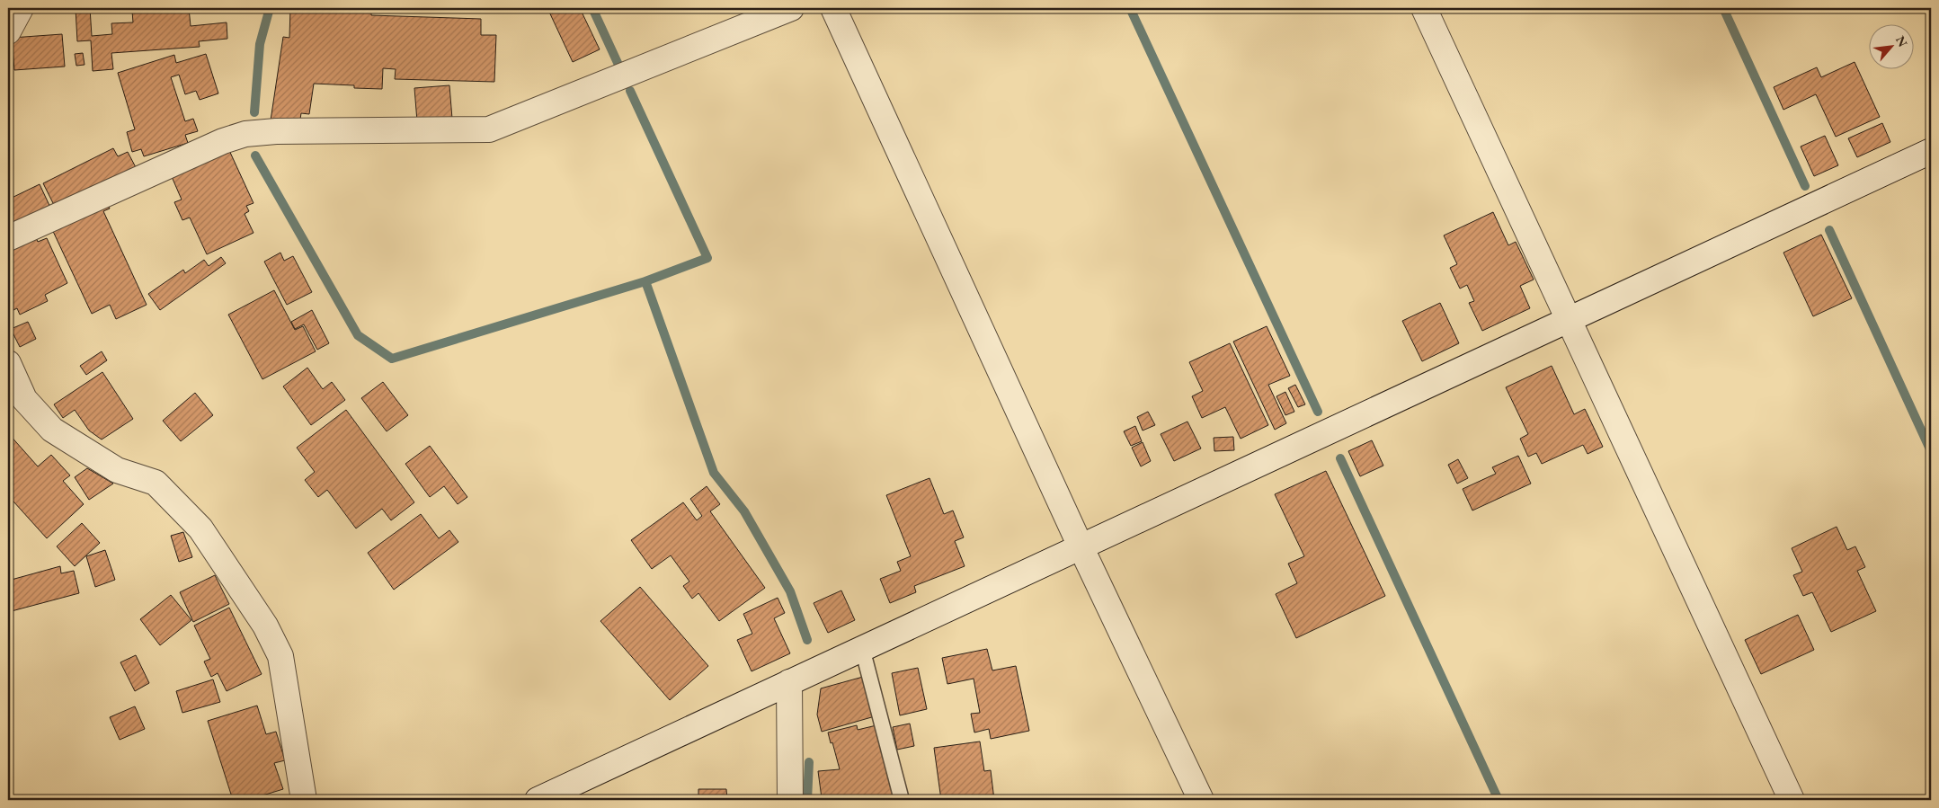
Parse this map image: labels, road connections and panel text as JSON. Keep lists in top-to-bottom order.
{
  "north": "top right"
}
